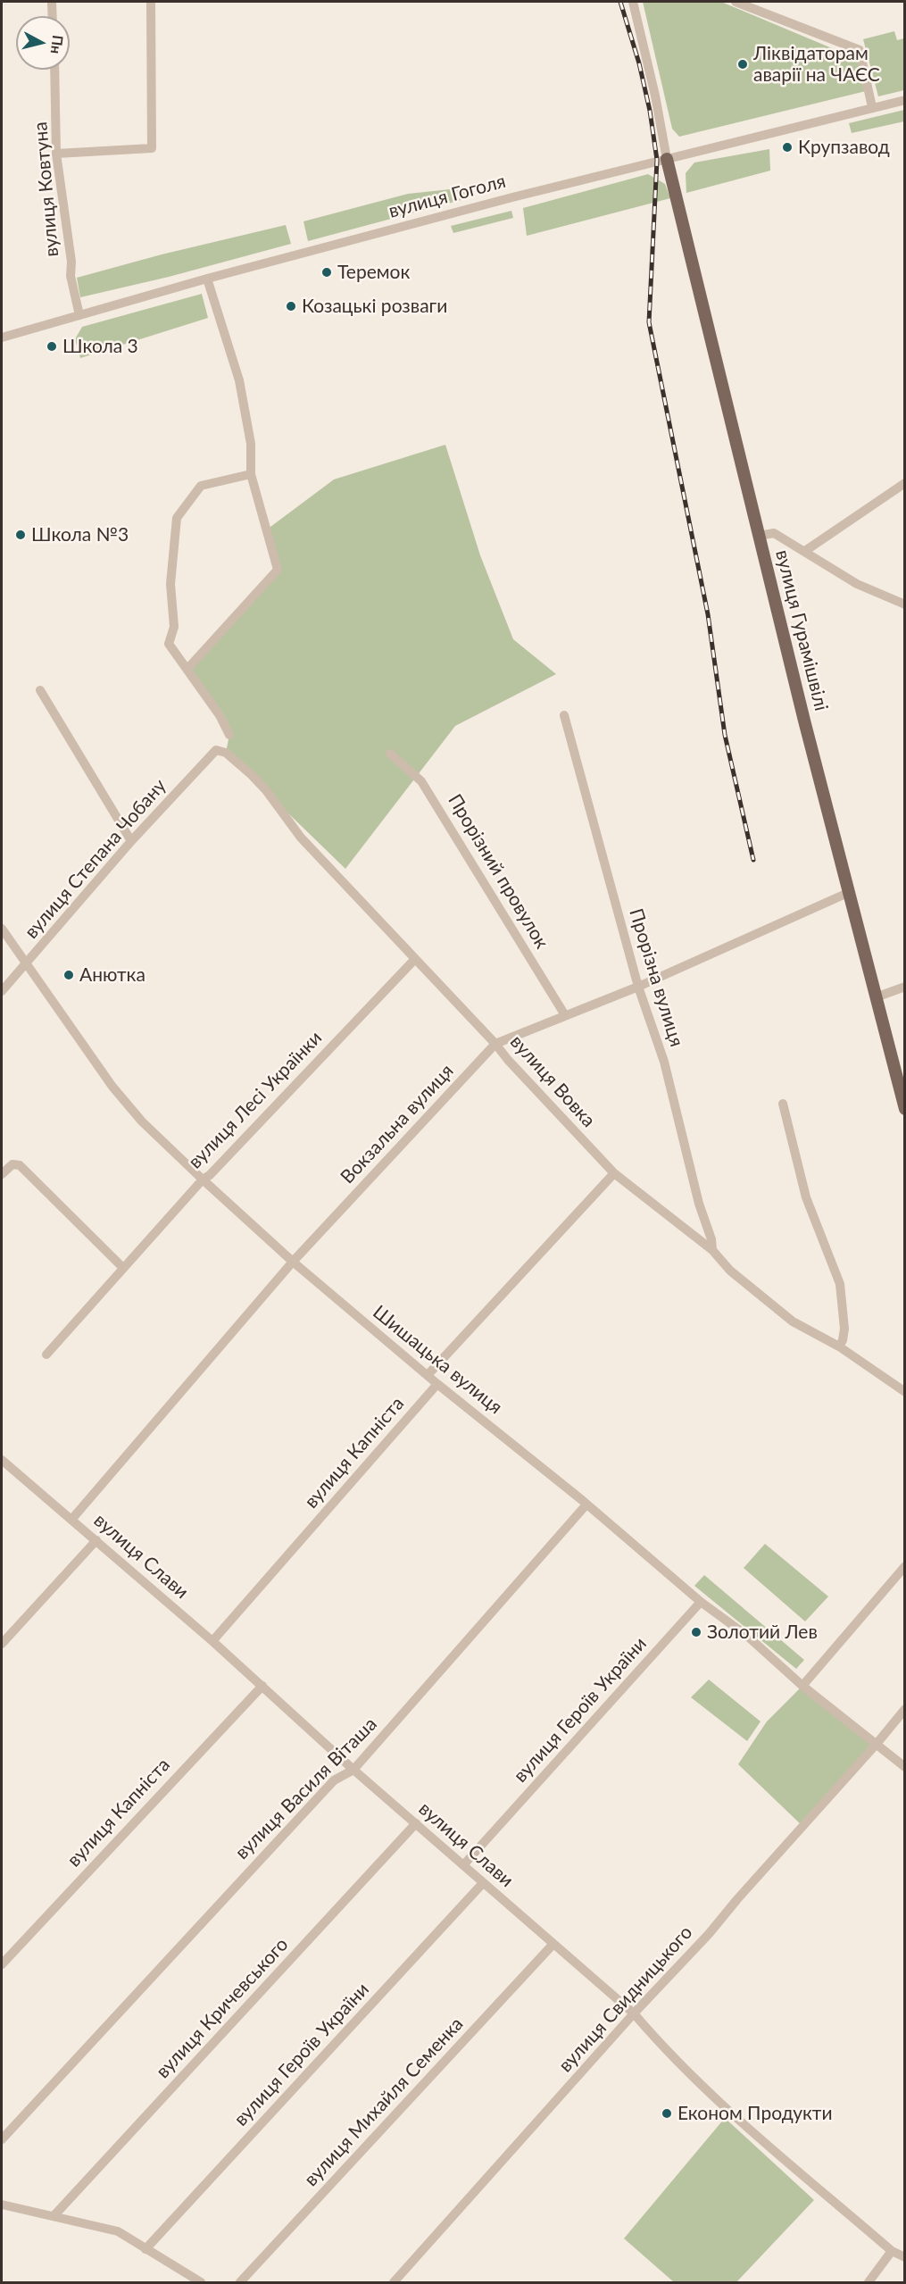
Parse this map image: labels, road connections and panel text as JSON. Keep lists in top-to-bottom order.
{
  "streets": {
    "main road": ["вулиця Гурамішвілі"],
    "street": [
      "вулиця Ковтуна",
      "вулиця Гоголя",
      "вулиця Степана Чобану",
      "Прорізний провулок",
      "Прорізна вулиця",
      "вулиця Вовка",
      "вулиця Лесі Українки",
      "Вокзальна вулиця",
      "Шишацька вулиця",
      "вулиця Капніста",
      "вулиця Слави",
      "вулиця Героїв України",
      "вулиця Василя Віташа",
      "вулиця Свидницького",
      "вулиця Кричевського",
      "вулиця Михайля Семенка"
    ]
  },
  "crossings": [
    ["вулиця Ковтуна", "вулиця Гоголя"],
    ["вулиця Гоголя", "вулиця Гурамішвілі"],
    ["вулиця Гурамішвілі", "Вокзальна вулиця"],
    ["вулиця Степана Чобану", "вулиця Вовка"],
    ["вулиця Степана Чобану", "Шишацька вулиця"],
    ["Прорізний провулок", "Вокзальна вулиця"],
    ["Прорізна вулиця", "вулиця Вовка"],
    ["Прорізна вулиця", "Вокзальна вулиця"],
    ["вулиця Вовка", "вулиця Лесі Українки"],
    ["вулиця Вовка", "Вокзальна вулиця"],
    ["вулиця Лесі Українки", "Шишацька вулиця"],
    ["Вокзальна вулиця", "Шишацька вулиця"],
    ["Вокзальна вулиця", "вулиця Слави"],
    ["Шишацька вулиця", "вулиця Капніста"],
    ["Шишацька вулиця", "вулиця Героїв України"],
    ["Шишацька вулиця", "вулиця Василя Віташа"],
    ["Шишацька вулиця", "вулиця Свидницького"],
    ["вулиця Капніста", "вулиця Слави"],
    ["вулиця Слави", "вулиця Героїв України"],
    ["вулиця Слави", "вулиця Василя Віташа"],
    ["вулиця Слави", "вулиця Свидницького"],
    ["вулиця Слави", "вулиця Кричевського"],
    ["вулиця Слави", "вулиця Михайля Семенка"]
  ],
  "places": [
    "Ліквідаторам аварії на ЧАЄС",
    "Крупзавод",
    "Теремок",
    "Козацькі розваги",
    "Школа 3",
    "Школа №3",
    "Анютка",
    "Золотий Лев",
    "Економ Продукти"
  ],
  "north": "right"
}
